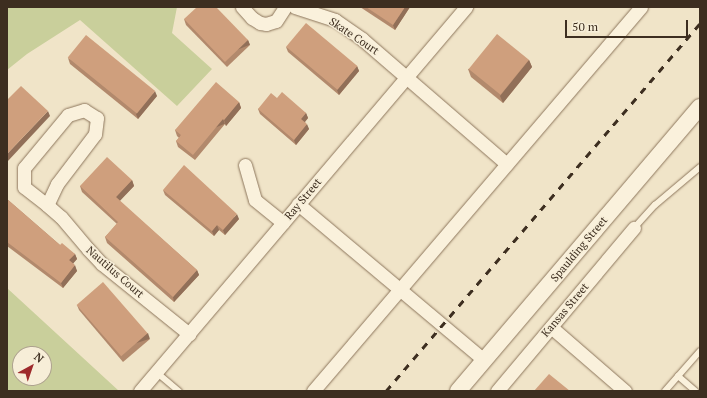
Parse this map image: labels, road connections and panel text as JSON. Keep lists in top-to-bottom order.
{
  "streets": {
    "street": [
      "Skate Court",
      "Ray Street",
      "Spaulding Street",
      "Nautilus Court",
      "Kansas Street"
    ]
  },
  "crossings": [
    ["Skate Court", "Ray Street"],
    ["Ray Street", "Nautilus Court"]
  ],
  "scale_bar": "50 m",
  "north": "top right"
}
